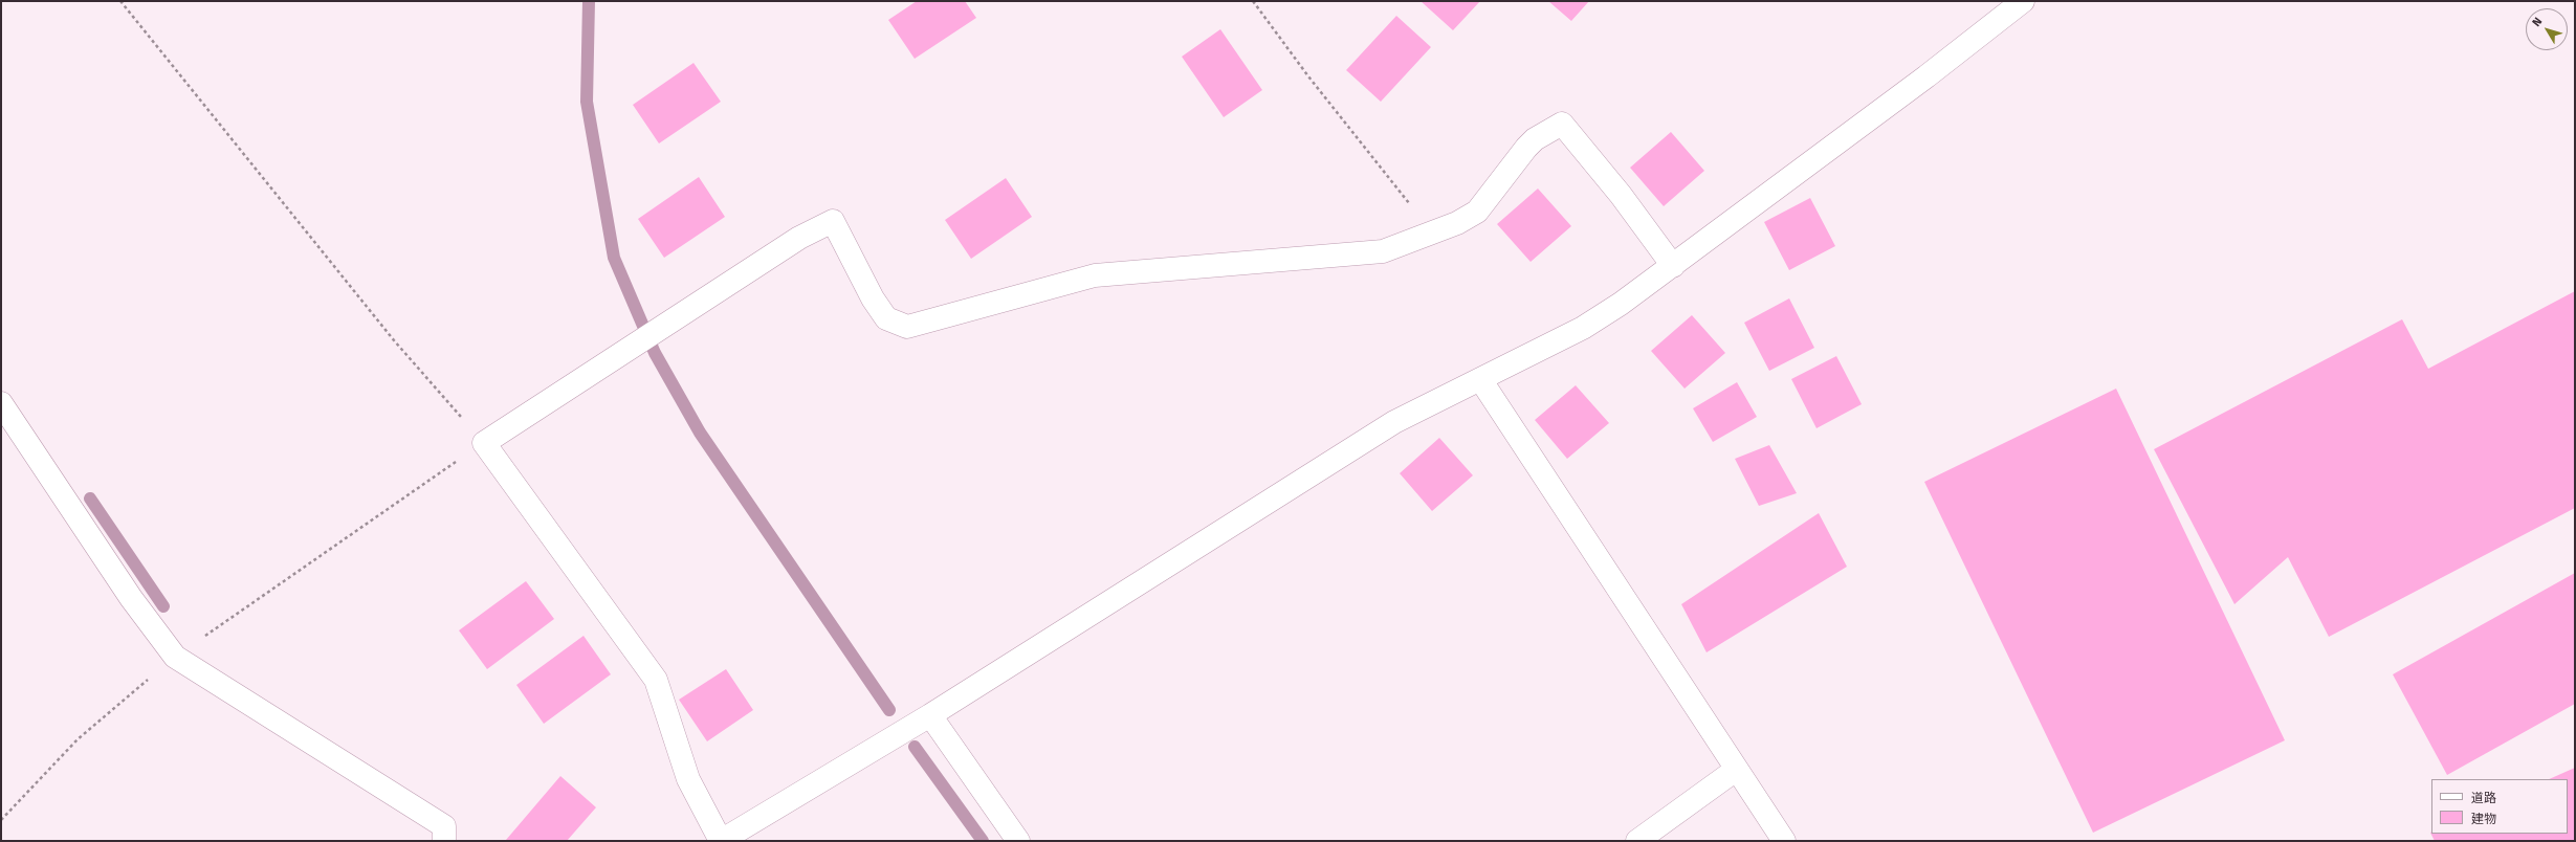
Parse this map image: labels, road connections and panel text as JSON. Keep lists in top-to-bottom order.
{
  "legend": ["道路", "建物"],
  "north": "top left"
}
